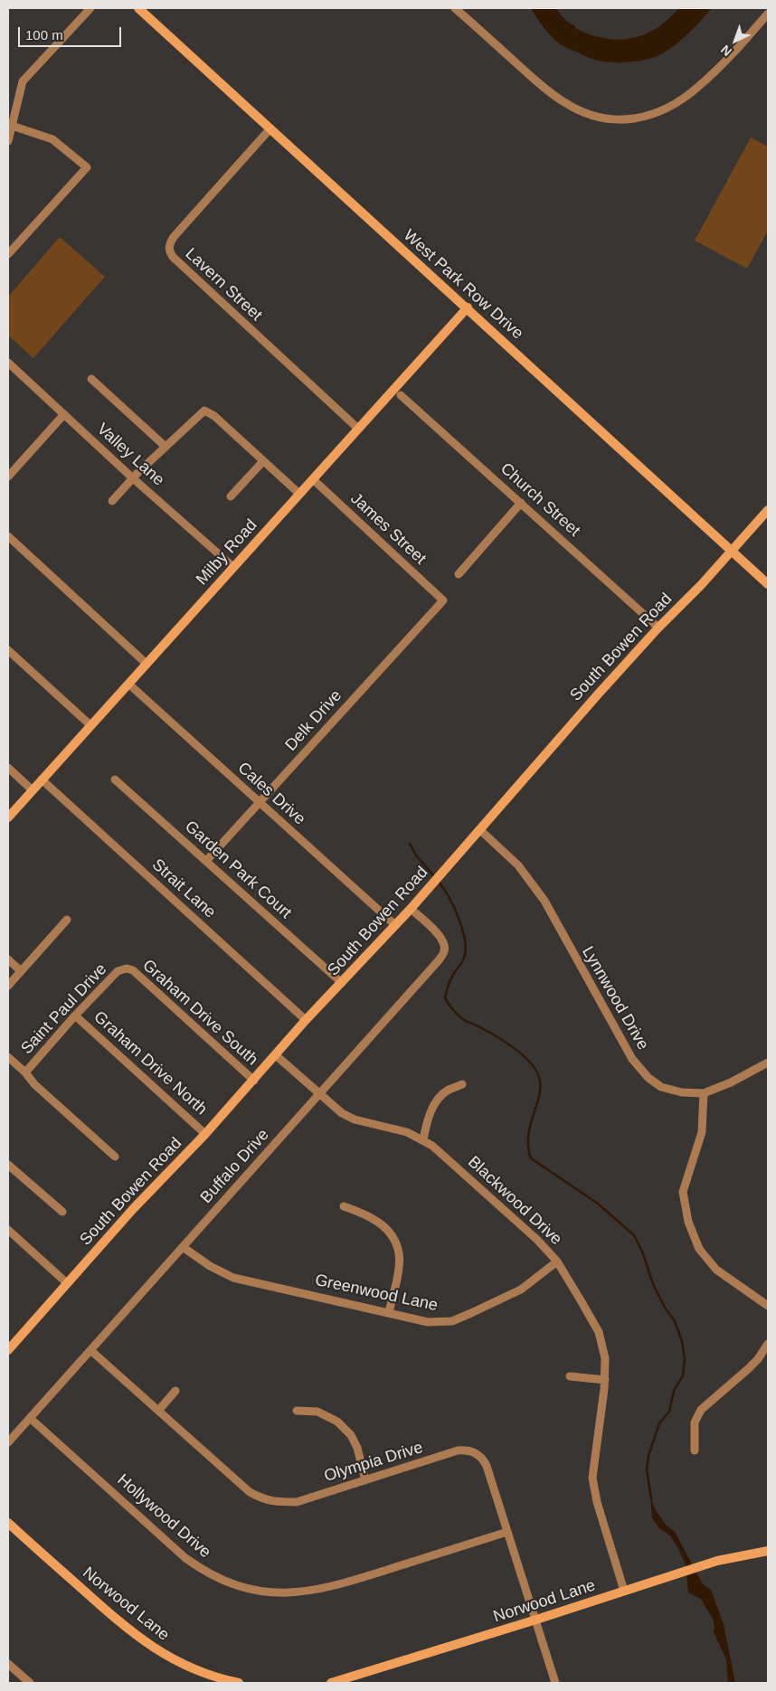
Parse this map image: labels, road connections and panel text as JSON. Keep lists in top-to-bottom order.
{
  "streets": {
    "main road": [
      "West Park Row Drive",
      "Milby Road",
      "South Bowen Road",
      "Norwood Lane"
    ],
    "street": [
      "Lavern Street",
      "Valley Lane",
      "Church Street",
      "James Street",
      "Delk Drive",
      "Cales Drive",
      "Garden Park Court",
      "Strait Lane",
      "Lynnwood Drive",
      "Saint Paul Drive",
      "Graham Drive South",
      "Graham Drive North",
      "Buffalo Drive",
      "Blackwood Drive",
      "Greenwood Lane",
      "Olympia Drive",
      "Hollywood Drive"
    ]
  },
  "crossings": [
    ["Lavern Street", "West Park Row Drive"],
    ["Lavern Street", "Milby Road"],
    ["West Park Row Drive", "Milby Road"],
    ["West Park Row Drive", "South Bowen Road"],
    ["Valley Lane", "Milby Road"],
    ["Church Street", "South Bowen Road"],
    ["James Street", "Milby Road"],
    ["James Street", "Delk Drive"],
    ["Milby Road", "Cales Drive"],
    ["Milby Road", "Strait Lane"],
    ["South Bowen Road", "Cales Drive"],
    ["South Bowen Road", "Garden Park Court"],
    ["South Bowen Road", "Strait Lane"],
    ["South Bowen Road", "Lynnwood Drive"],
    ["South Bowen Road", "Graham Drive South"],
    ["South Bowen Road", "Graham Drive North"],
    ["South Bowen Road", "Buffalo Drive"],
    ["South Bowen Road", "Blackwood Drive"],
    ["Delk Drive", "Cales Drive"],
    ["Delk Drive", "Garden Park Court"],
    ["Saint Paul Drive", "Graham Drive South"],
    ["Saint Paul Drive", "Graham Drive North"],
    ["Buffalo Drive", "Blackwood Drive"],
    ["Buffalo Drive", "Greenwood Lane"],
    ["Buffalo Drive", "Olympia Drive"],
    ["Buffalo Drive", "Hollywood Drive"],
    ["Blackwood Drive", "Greenwood Lane"],
    ["Blackwood Drive", "Norwood Lane"],
    ["Olympia Drive", "Hollywood Drive"],
    ["Olympia Drive", "Norwood Lane"]
  ],
  "scale_bar": "100 m",
  "north": "bottom left"
}
